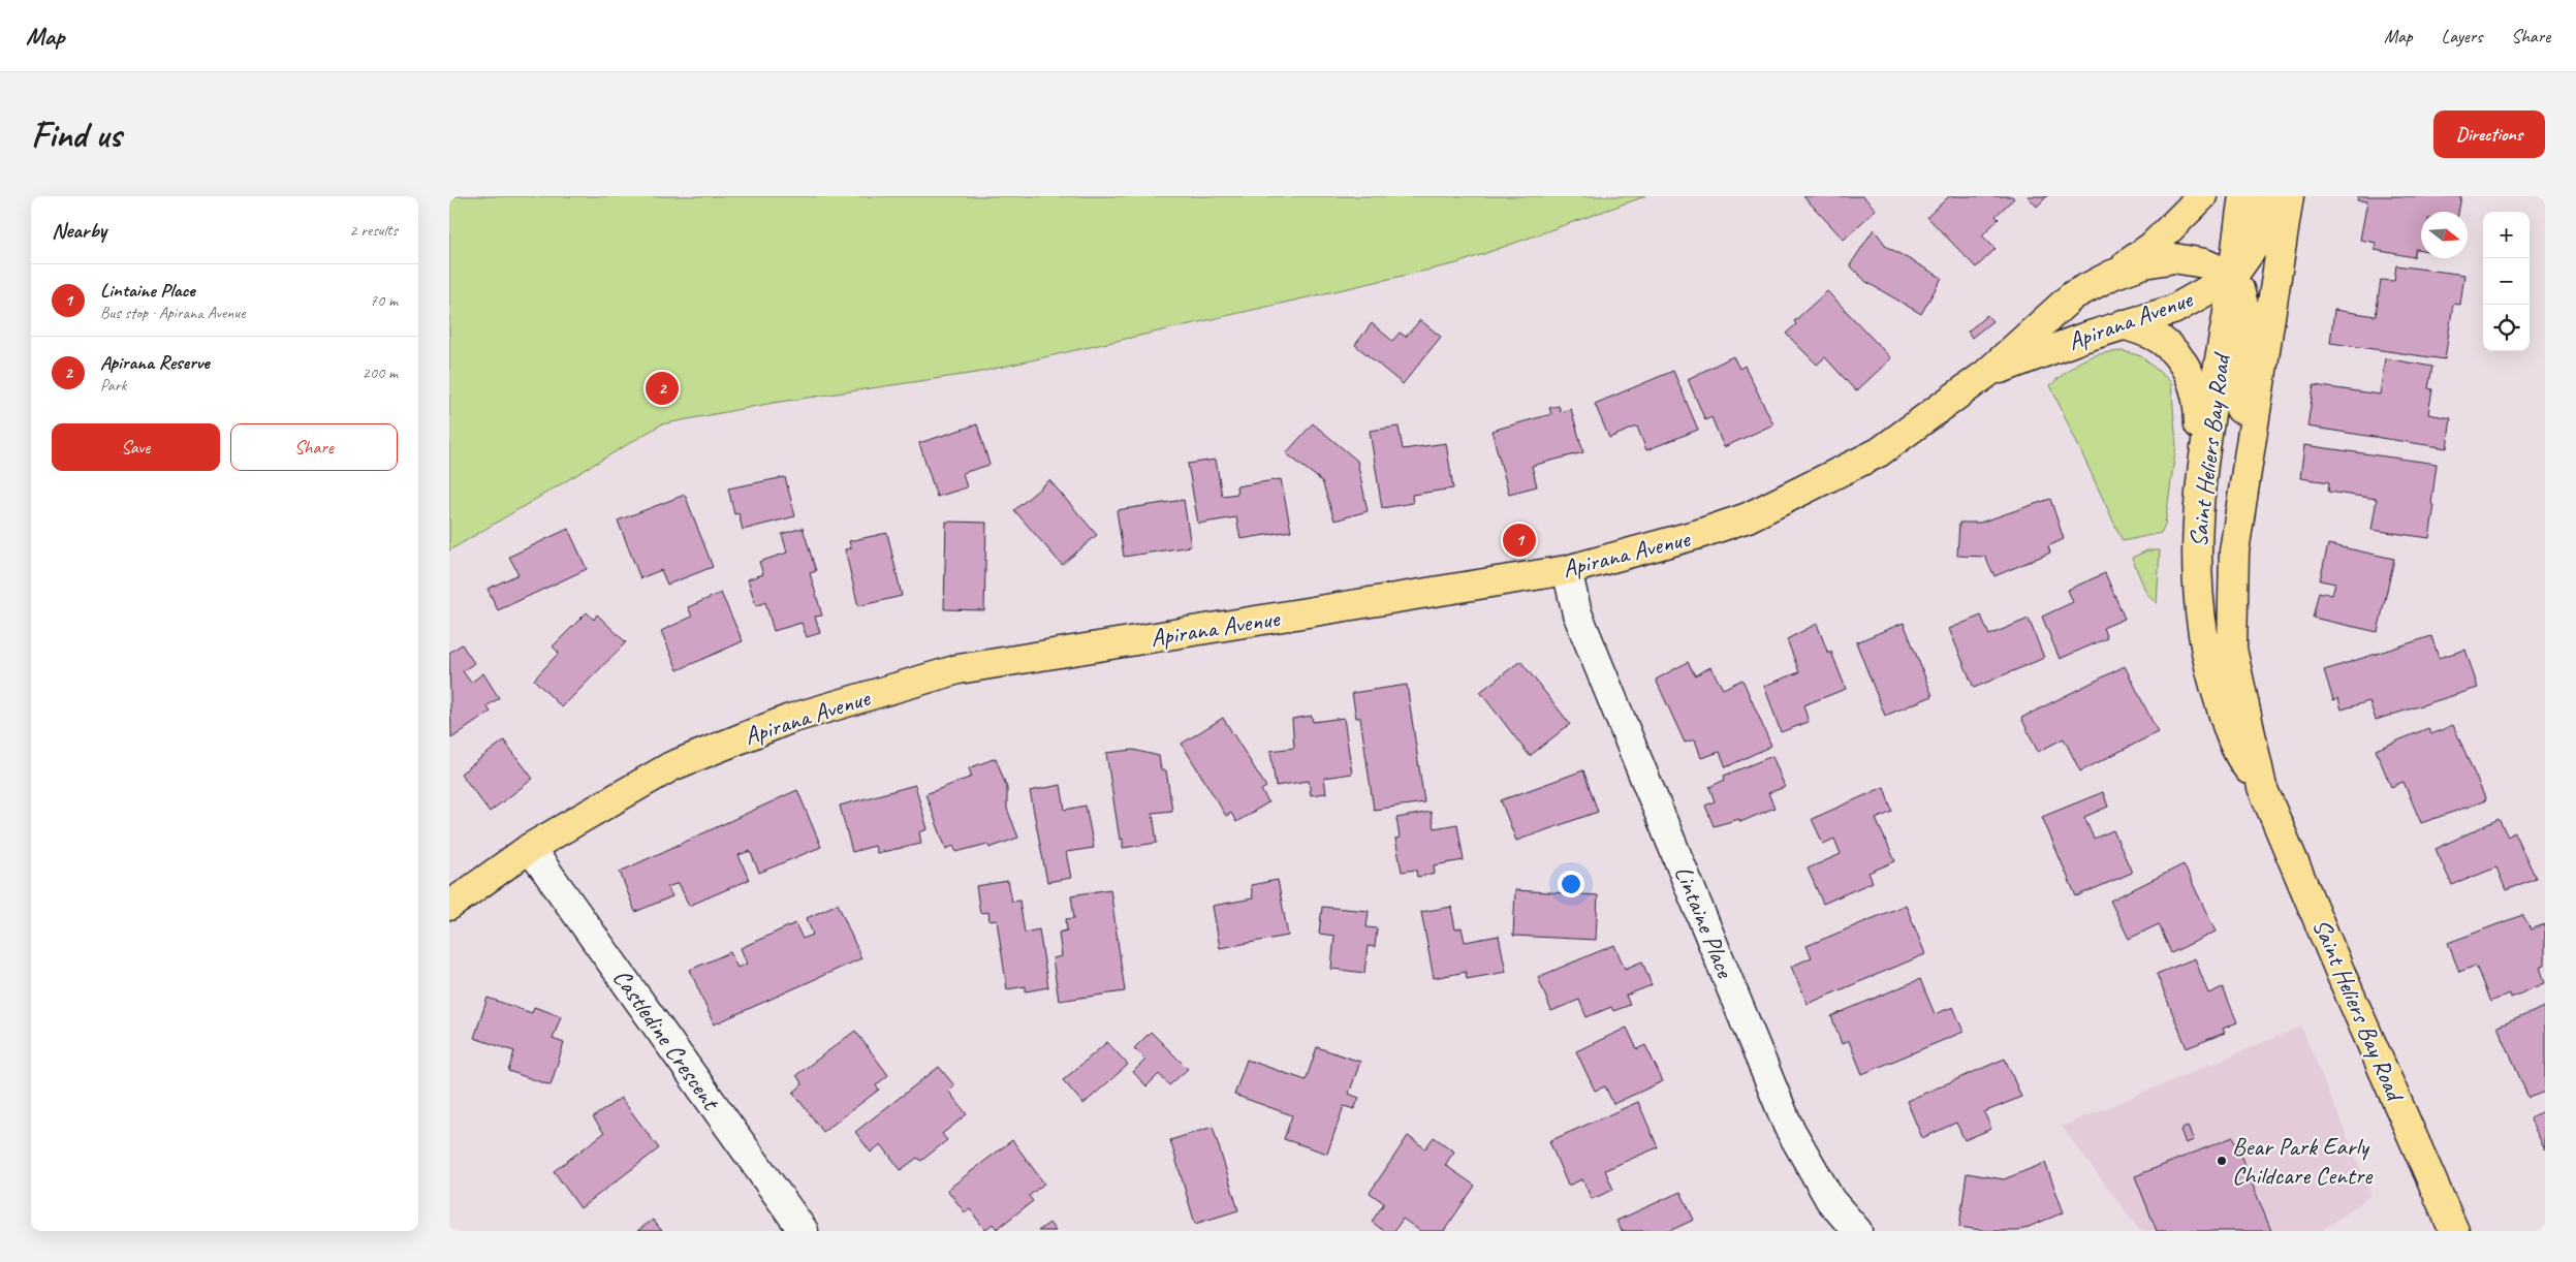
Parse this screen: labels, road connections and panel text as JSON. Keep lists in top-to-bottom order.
{
  "streets": {
    "main road": ["Apirana Avenue", "Saint Heliers Bay Road"],
    "street": ["Lintaine Place", "Castledine Crescent"]
  },
  "crossings": [
    ["Apirana Avenue", "Saint Heliers Bay Road"],
    ["Apirana Avenue", "Lintaine Place"],
    ["Apirana Avenue", "Castledine Crescent"]
  ],
  "places": ["Bear Park Early Childcare Centre"],
  "north": "right",
  "page": {
    "header": "Map",
    "nav": ["Map", "Layers", "Share"],
    "buttons": [
      "Directions",
      ["Save", "Share"]
    ],
    "title": "Find us",
    "heading": ["Nearby", "2 results"],
    "map_buttons": ["+", "−"],
    "list": [
      {
        "mark": "1",
        "name": "Lintaine Place",
        "note": "Bus stop · Apirana Avenue",
        "value": "70 m"
      },
      {
        "mark": "2",
        "name": "Apirana Reserve",
        "note": "Park",
        "value": "200 m"
      }
    ],
    "pins": ["2", "1"]
  }
}
